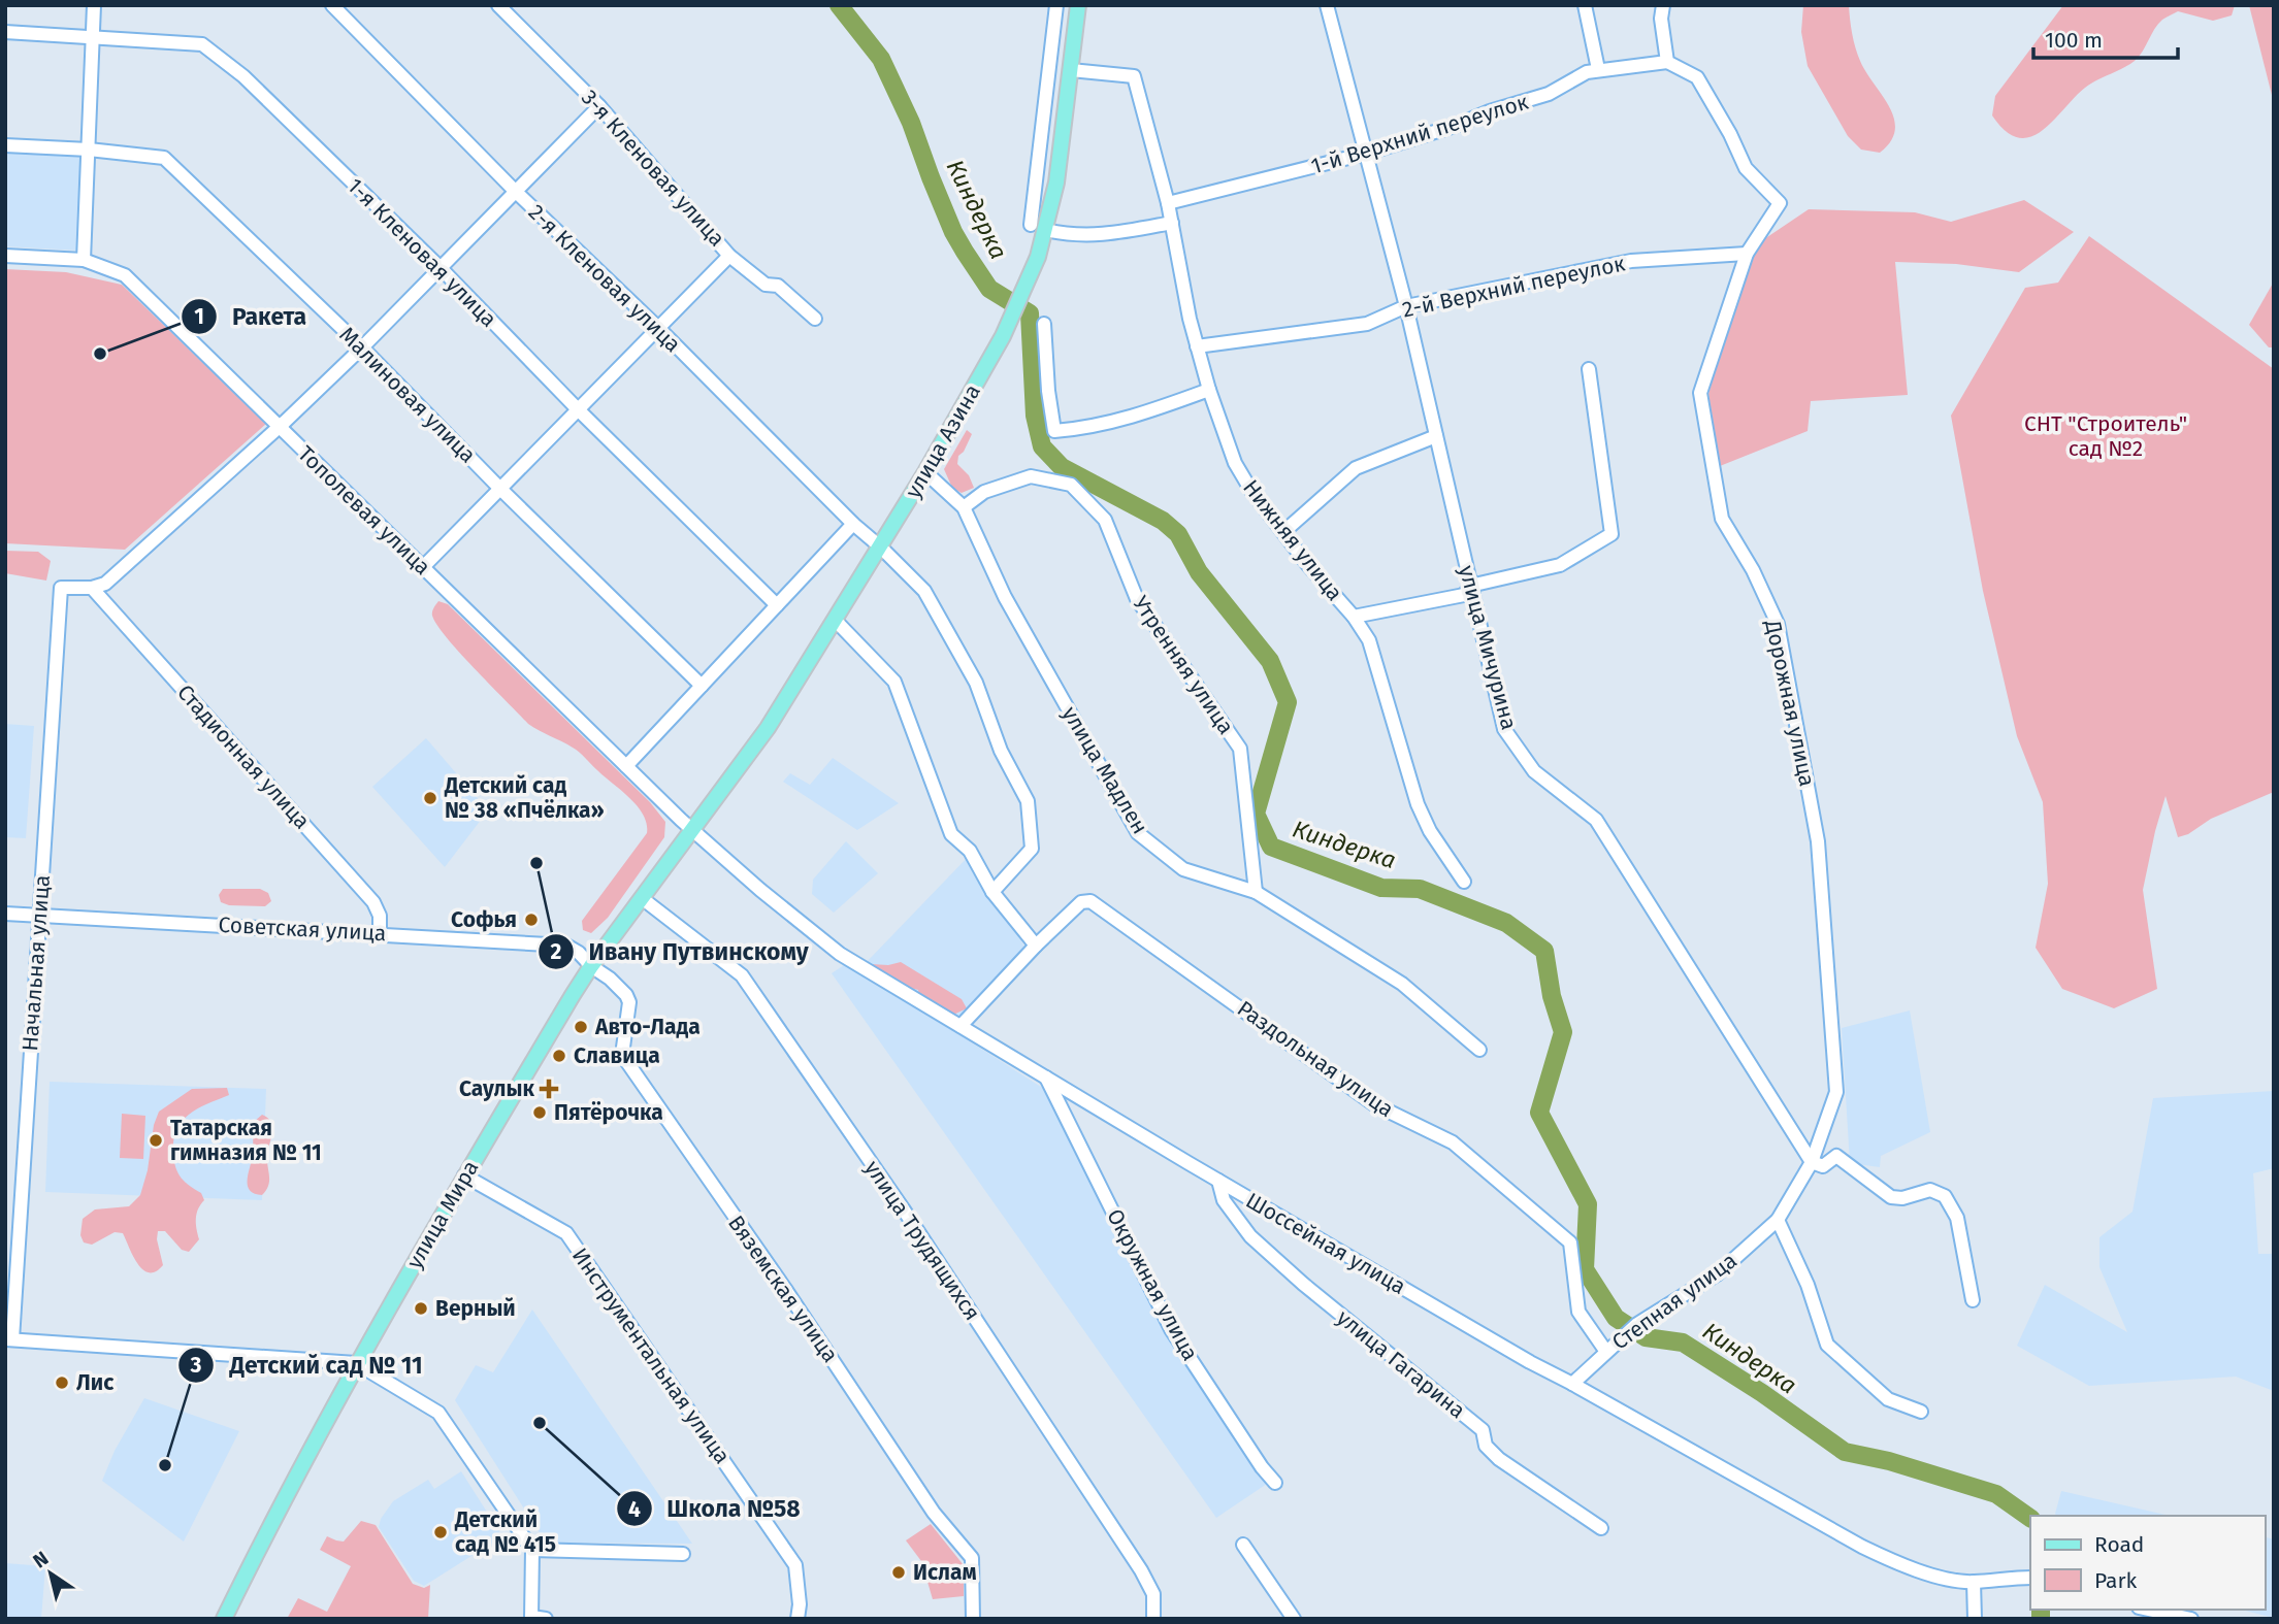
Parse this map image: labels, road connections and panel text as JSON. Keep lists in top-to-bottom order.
{
  "streets": {
    "main road": ["улица Азина", "улица Мира"],
    "street": [
      "1-й Верхний переулок",
      "3-я Кленовая улица",
      "1-я Кленовая улица",
      "2-я Кленовая улица",
      "2-й Верхний переулок",
      "Малиновая улица",
      "Тополевая улица",
      "Нижняя улица",
      "улица Мичурина",
      "Утренняя улица",
      "Дорожная улица",
      "Стадионная улица",
      "улица Мадлен",
      "Советская улица",
      "Начальная улица",
      "Раздольная улица",
      "улица Трудящихся",
      "Шоссейная улица",
      "Окружная улица",
      "Вяземская улица",
      "Степная улица",
      "Инструментальная улица",
      "улица Гагарина"
    ]
  },
  "crossings": [
    ["1-й Верхний переулок", "Нижняя улица"],
    ["1-й Верхний переулок", "улица Мичурина"],
    ["1-й Верхний переулок", "Дорожная улица"],
    ["2-я Кленовая улица", "улица Азина"],
    ["2-й Верхний переулок", "Нижняя улица"],
    ["2-й Верхний переулок", "улица Мичурина"],
    ["2-й Верхний переулок", "Дорожная улица"],
    ["улица Азина", "Тополевая улица"],
    ["улица Азина", "Нижняя улица"],
    ["улица Азина", "улица Мадлен"],
    ["улица Азина", "улица Мира"],
    ["улица Азина", "Шоссейная улица"],
    ["Тополевая улица", "улица Мира"],
    ["Тополевая улица", "Шоссейная улица"],
    ["улица Мичурина", "Дорожная улица"],
    ["Утренняя улица", "улица Мадлен"],
    ["Дорожная улица", "Степная улица"],
    ["Стадионная улица", "Советская улица"],
    ["Стадионная улица", "Начальная улица"],
    ["Советская улица", "Начальная улица"],
    ["Советская улица", "улица Мира"],
    ["Советская улица", "Вяземская улица"],
    ["Раздольная улица", "Шоссейная улица"],
    ["Раздольная улица", "Степная улица"],
    ["улица Мира", "улица Трудящихся"],
    ["улица Мира", "Шоссейная улица"],
    ["улица Мира", "Вяземская улица"],
    ["улица Мира", "Инструментальная улица"],
    ["Шоссейная улица", "Окружная улица"],
    ["Шоссейная улица", "Степная улица"],
    ["Шоссейная улица", "улица Гагарина"]
  ],
  "water": ["Киндерка"],
  "parks": ["СНТ \"Строитель\" сад №2"],
  "places": {
    "other": [
      "Ракета",
      "Детский сад № 38 «Пчёлка»",
      "Ивану Путвинскому",
      "Софья",
      "Авто-Лада",
      "Славица",
      "Пятёрочка",
      "Татарская гимназия № 11",
      "Верный",
      "Лис",
      "Школа №58",
      "Детский сад № 11",
      "Детский сад № 415",
      "Ислам"
    ],
    "health": ["Саулык"]
  },
  "legend": ["Road", "Park"],
  "scale_bar": "100 m",
  "north": "top left"
}
